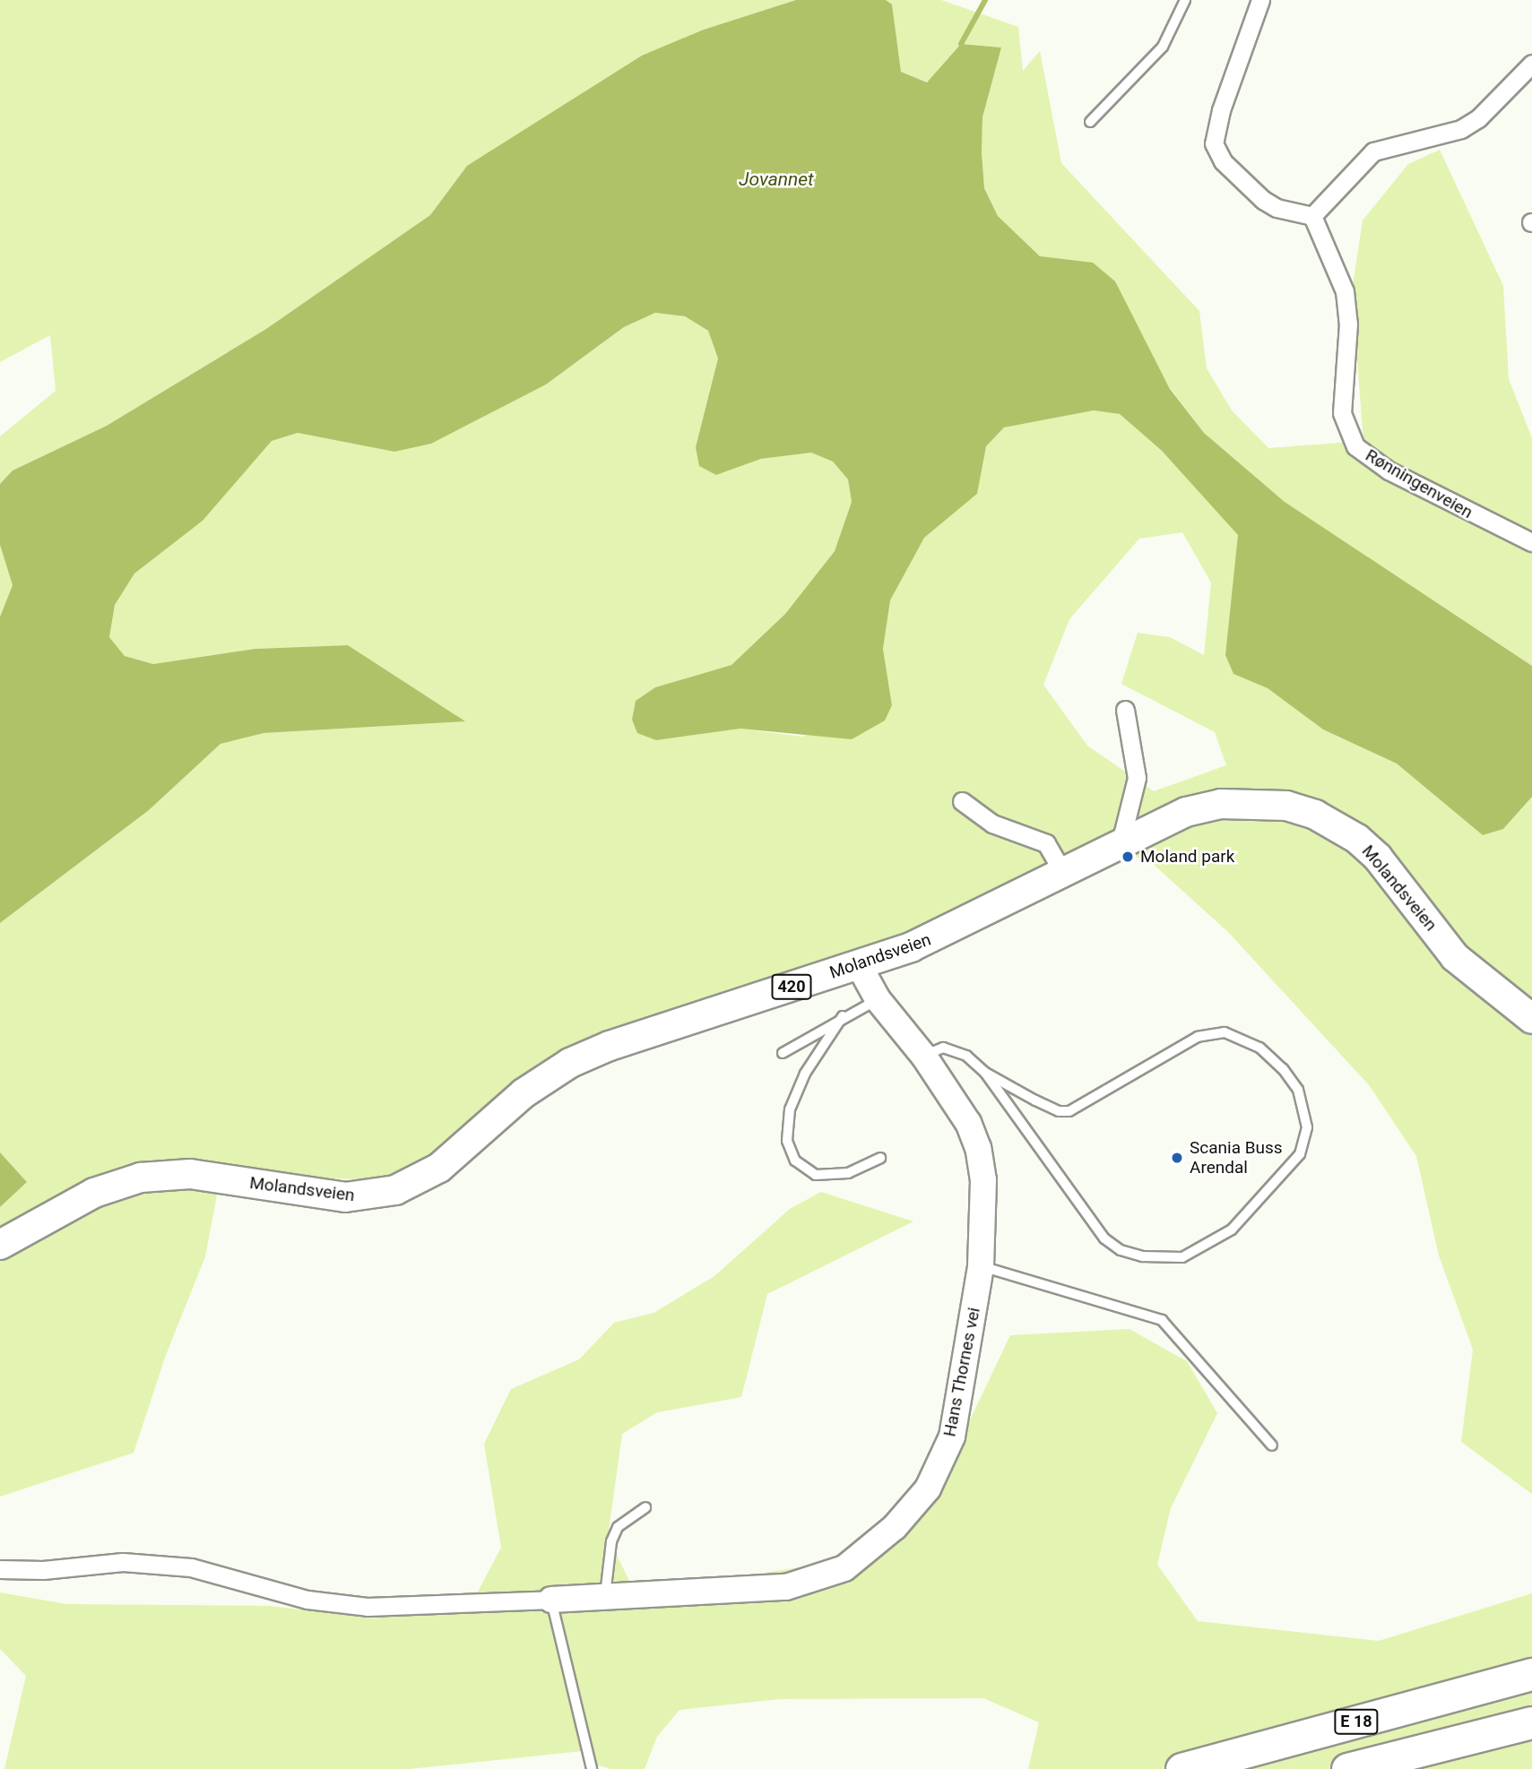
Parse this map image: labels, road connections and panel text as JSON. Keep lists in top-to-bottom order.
{
  "streets": {
    "highway": ["E 18"],
    "main road": ["Molandsveien", "420"],
    "street": ["Rønningenveien", "Hans Thornes vei"]
  },
  "crossings": [
    ["Molandsveien", "Hans Thornes vei"]
  ],
  "water": ["Jovannet"],
  "places": ["Moland park", "Scania Buss Arendal"]
}
